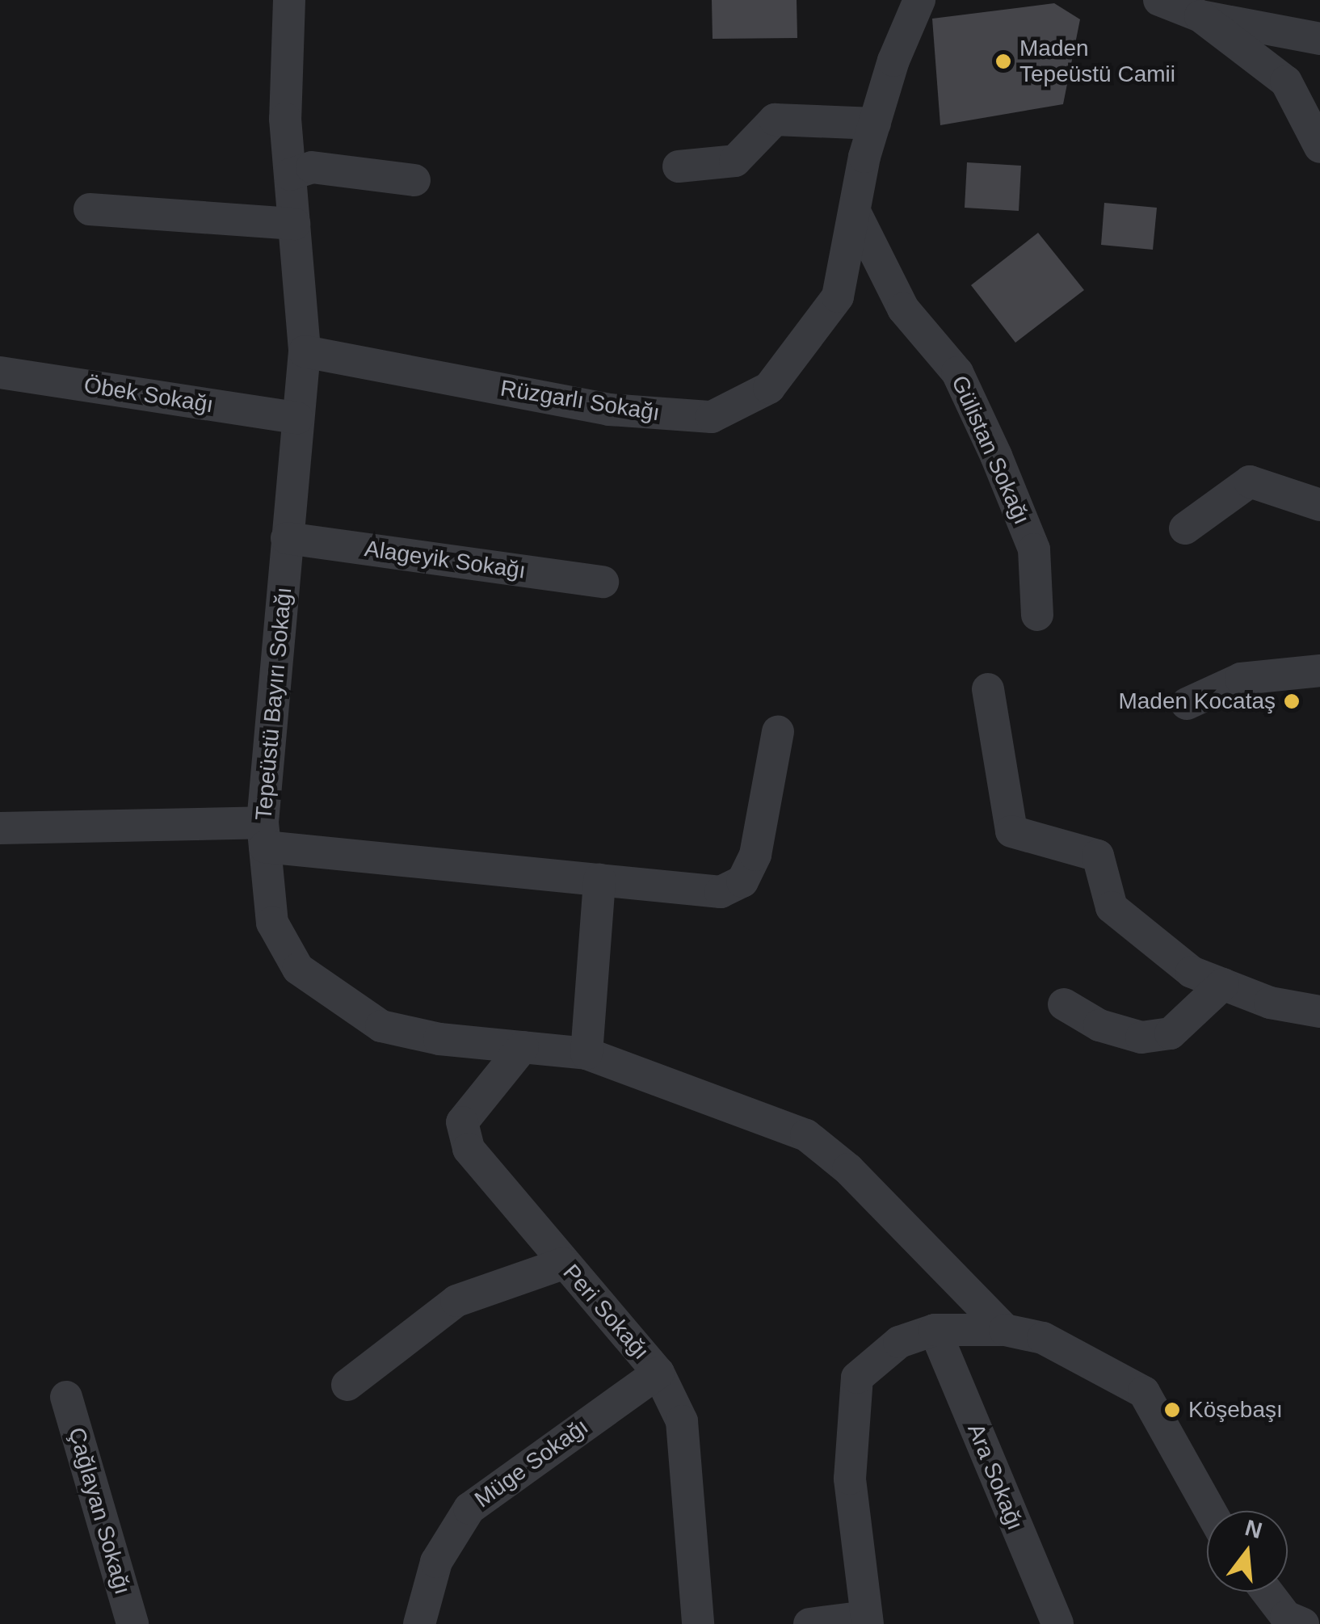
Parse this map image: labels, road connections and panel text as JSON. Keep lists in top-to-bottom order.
{
  "streets": {
    "street": [
      "Öbek Sokağı",
      "Rüzgarlı Sokağı",
      "Gülistan Sokağı",
      "Alageyik Sokağı",
      "Tepeüstü Bayırı Sokağı",
      "Peri Sokağı",
      "Müge Sokağı",
      "Ara Sokağı",
      "Çağlayan Sokağı"
    ]
  },
  "crossings": [
    ["Öbek Sokağı", "Tepeüstü Bayırı Sokağı"],
    ["Rüzgarlı Sokağı", "Gülistan Sokağı"],
    ["Rüzgarlı Sokağı", "Tepeüstü Bayırı Sokağı"],
    ["Alageyik Sokağı", "Tepeüstü Bayırı Sokağı"],
    ["Tepeüstü Bayırı Sokağı", "Peri Sokağı"],
    ["Peri Sokağı", "Müge Sokağı"]
  ],
  "places": ["Maden Tepeüstü Camii", "Maden Kocataş", "Köşebaşı"],
  "north": "top"
}
